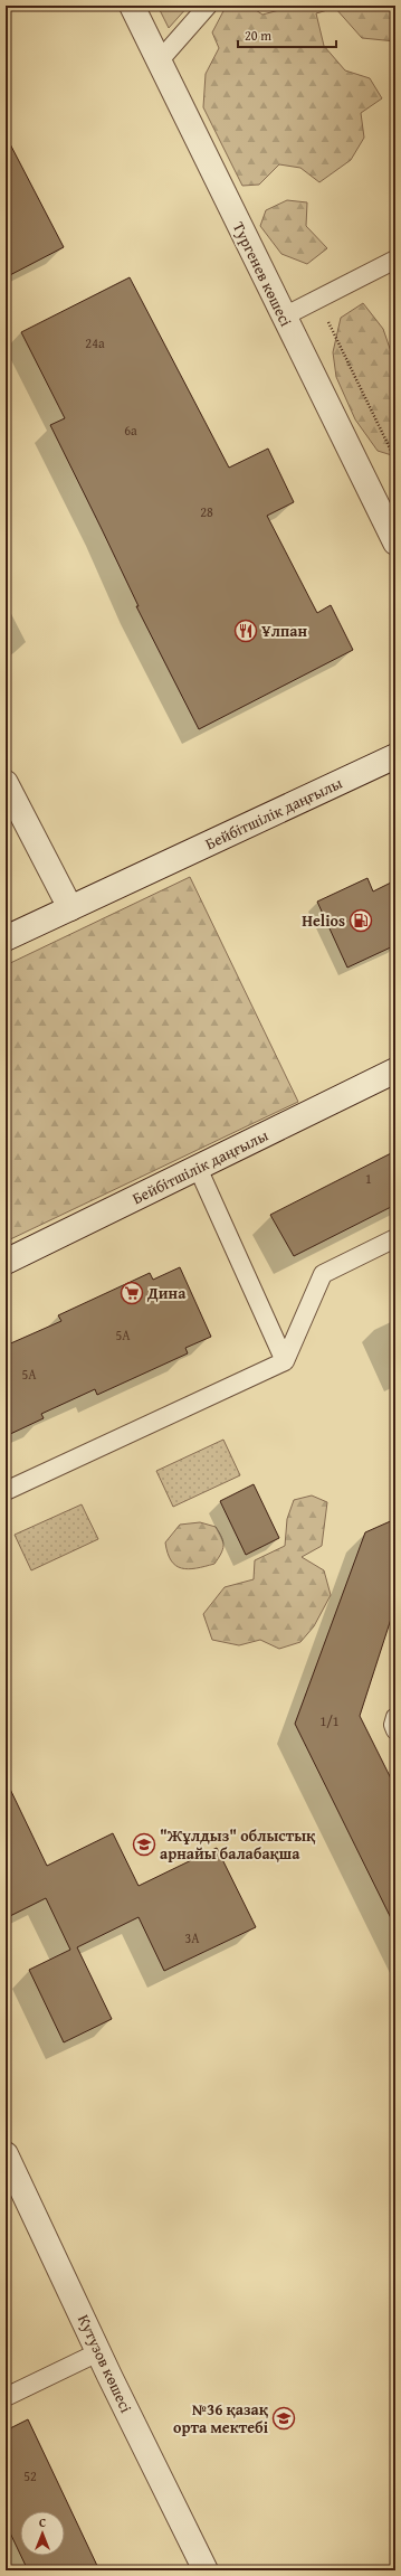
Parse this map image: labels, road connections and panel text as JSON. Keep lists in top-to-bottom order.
{
  "streets": {
    "street": ["Тургенев көшесі", "Бейбітшілік даңғылы", "Кутузов көшесі"]
  },
  "places": {
    "restaurant": ["Ұлпан"],
    "fuel station": ["Helios"],
    "supermarket": ["Дина"],
    "school or university": ["\"Жұлдыз\" облыстық арнайы балабақша", "№36 қазақ орта мектебі"]
  },
  "house_numbers": [
    "24а",
    "6а",
    "28",
    "1",
    "5А",
    "5А",
    "1/1",
    "3А",
    "52"
  ],
  "scale_bar": "20 m",
  "north": "top"
}
